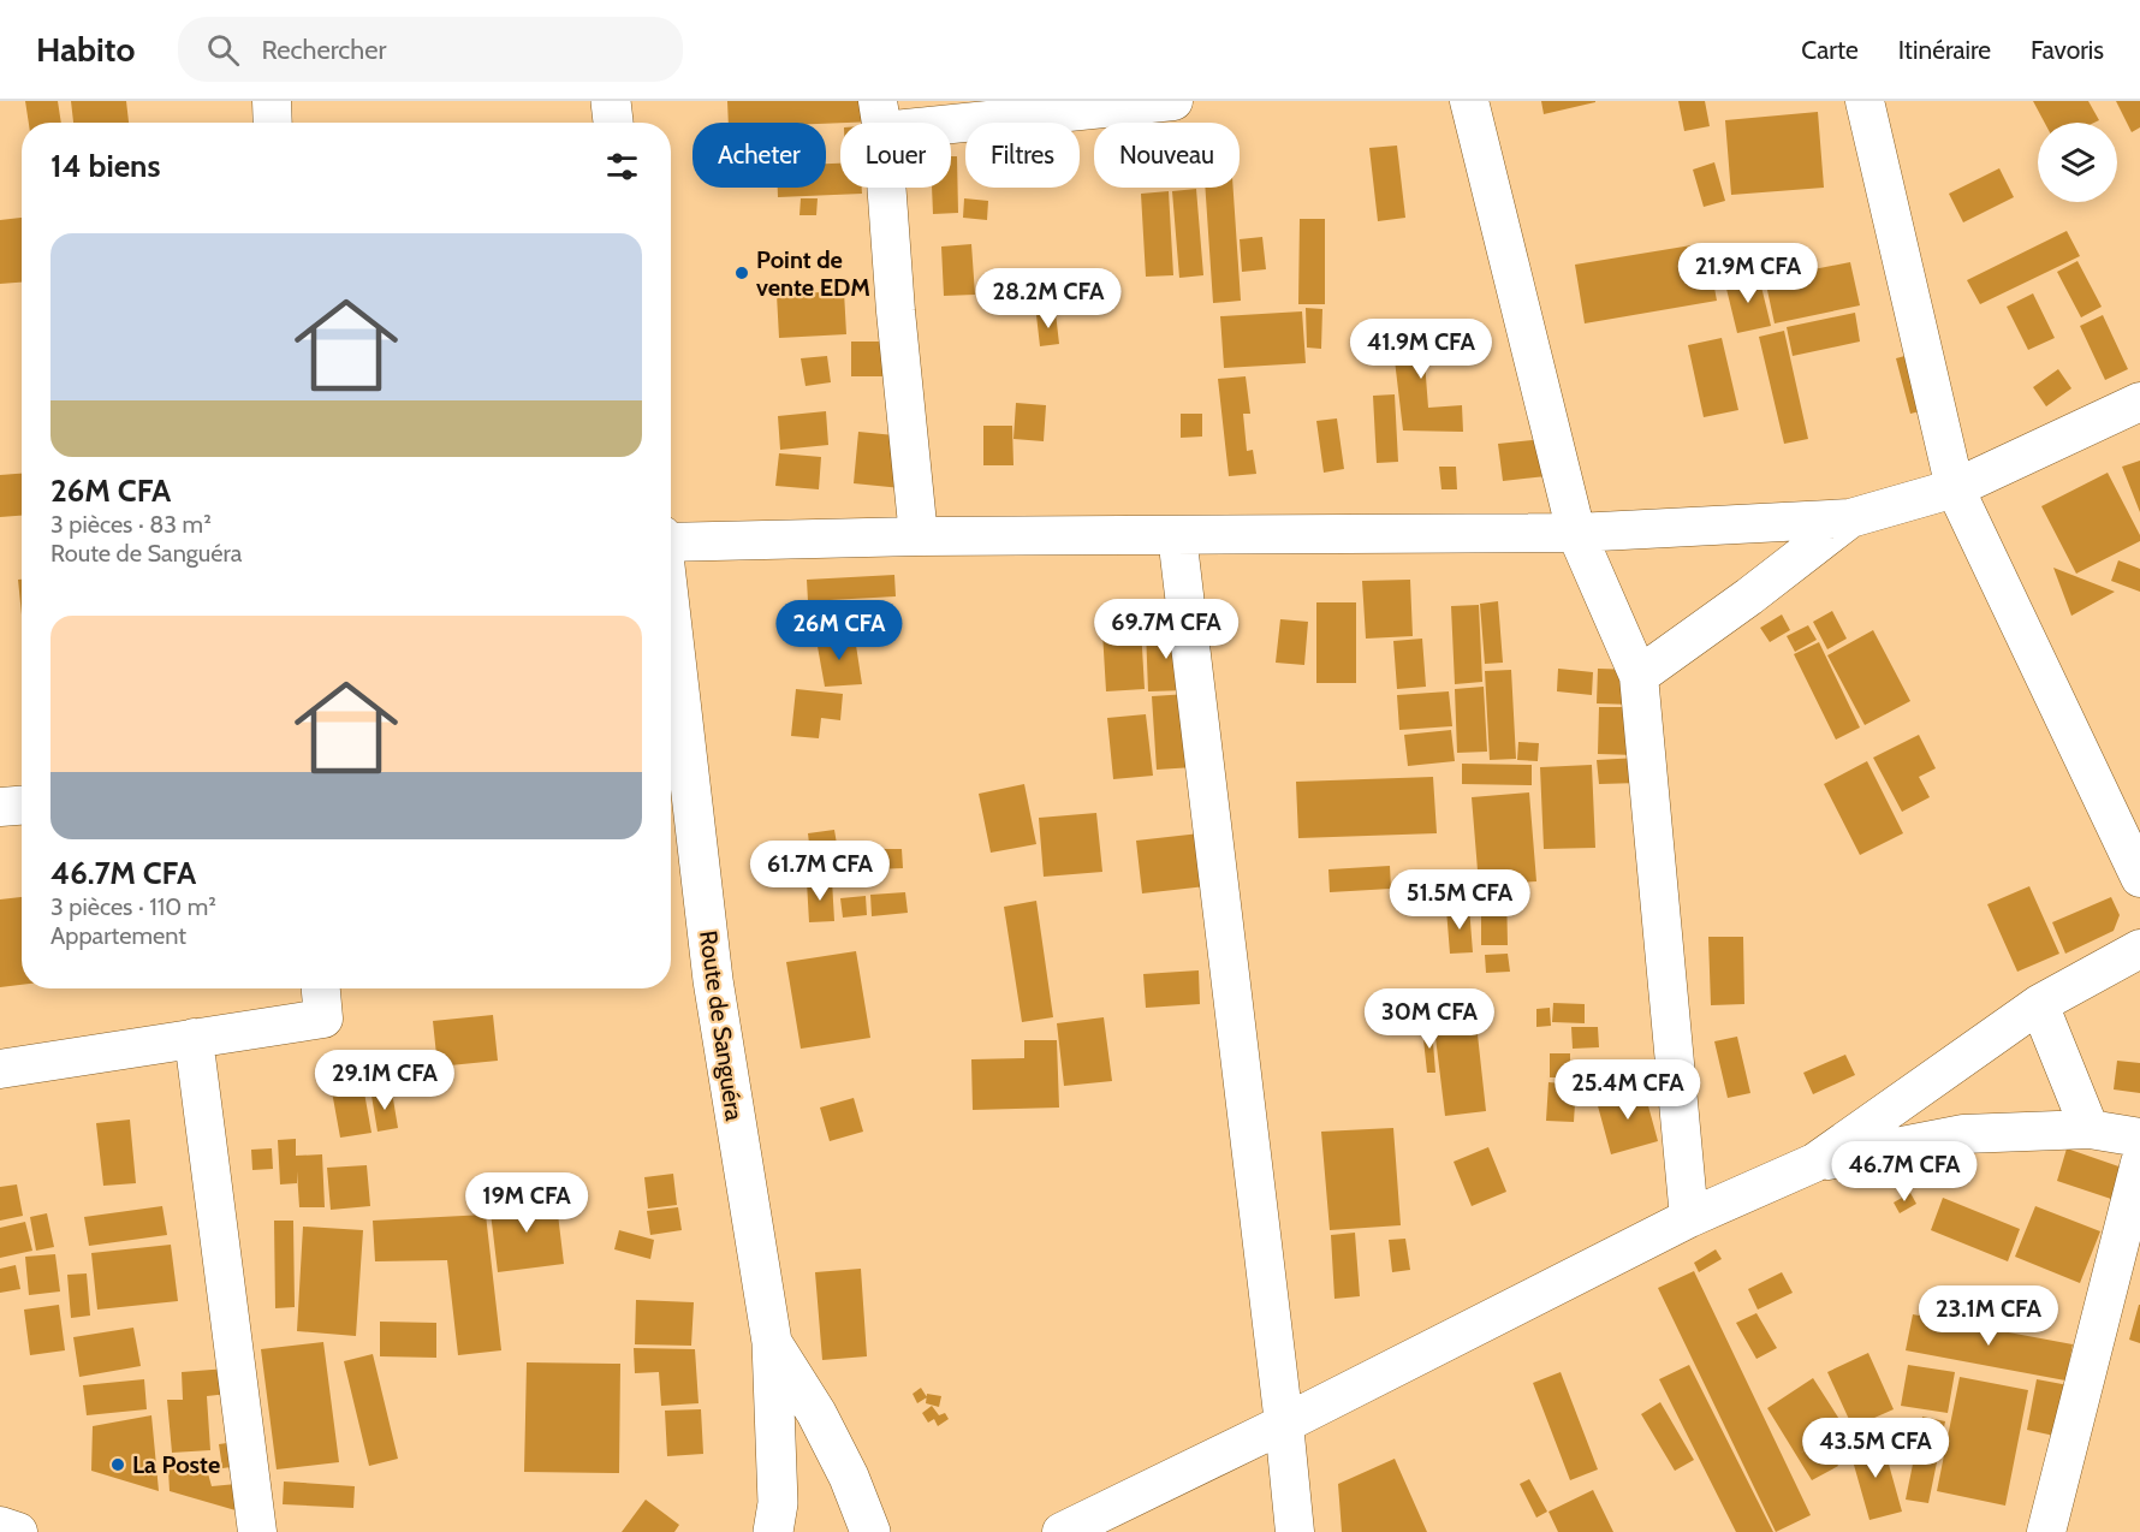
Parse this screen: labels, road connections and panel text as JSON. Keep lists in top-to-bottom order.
{
  "streets": {
    "street": ["Route de Sanguéra"]
  },
  "places": ["Point de vente EDM", "La Poste"],
  "page": {
    "header": "Habito",
    "search": "Rechercher",
    "nav": ["Carte", "Itinéraire", "Favoris"],
    "chip": [
      "Acheter",
      "Louer",
      "Filtres",
      "Nouveau"
    ],
    "heading": "14 biens",
    "list": [
      {
        "name": "26M CFA",
        "note": "3 pièces · 83 m² · Route de Sanguéra"
      },
      {
        "name": "46.7M CFA",
        "note": "3 pièces · 110 m² · Appartement"
      }
    ],
    "price": [
      "21.9M CFA",
      "28.2M CFA",
      "41.9M CFA",
      "69.7M CFA",
      "26M CFA",
      "61.7M CFA",
      "51.5M CFA",
      "30M CFA",
      "29.1M CFA",
      "25.4M CFA",
      "46.7M CFA",
      "19M CFA",
      "23.1M CFA",
      "43.5M CFA"
    ]
  }
}
